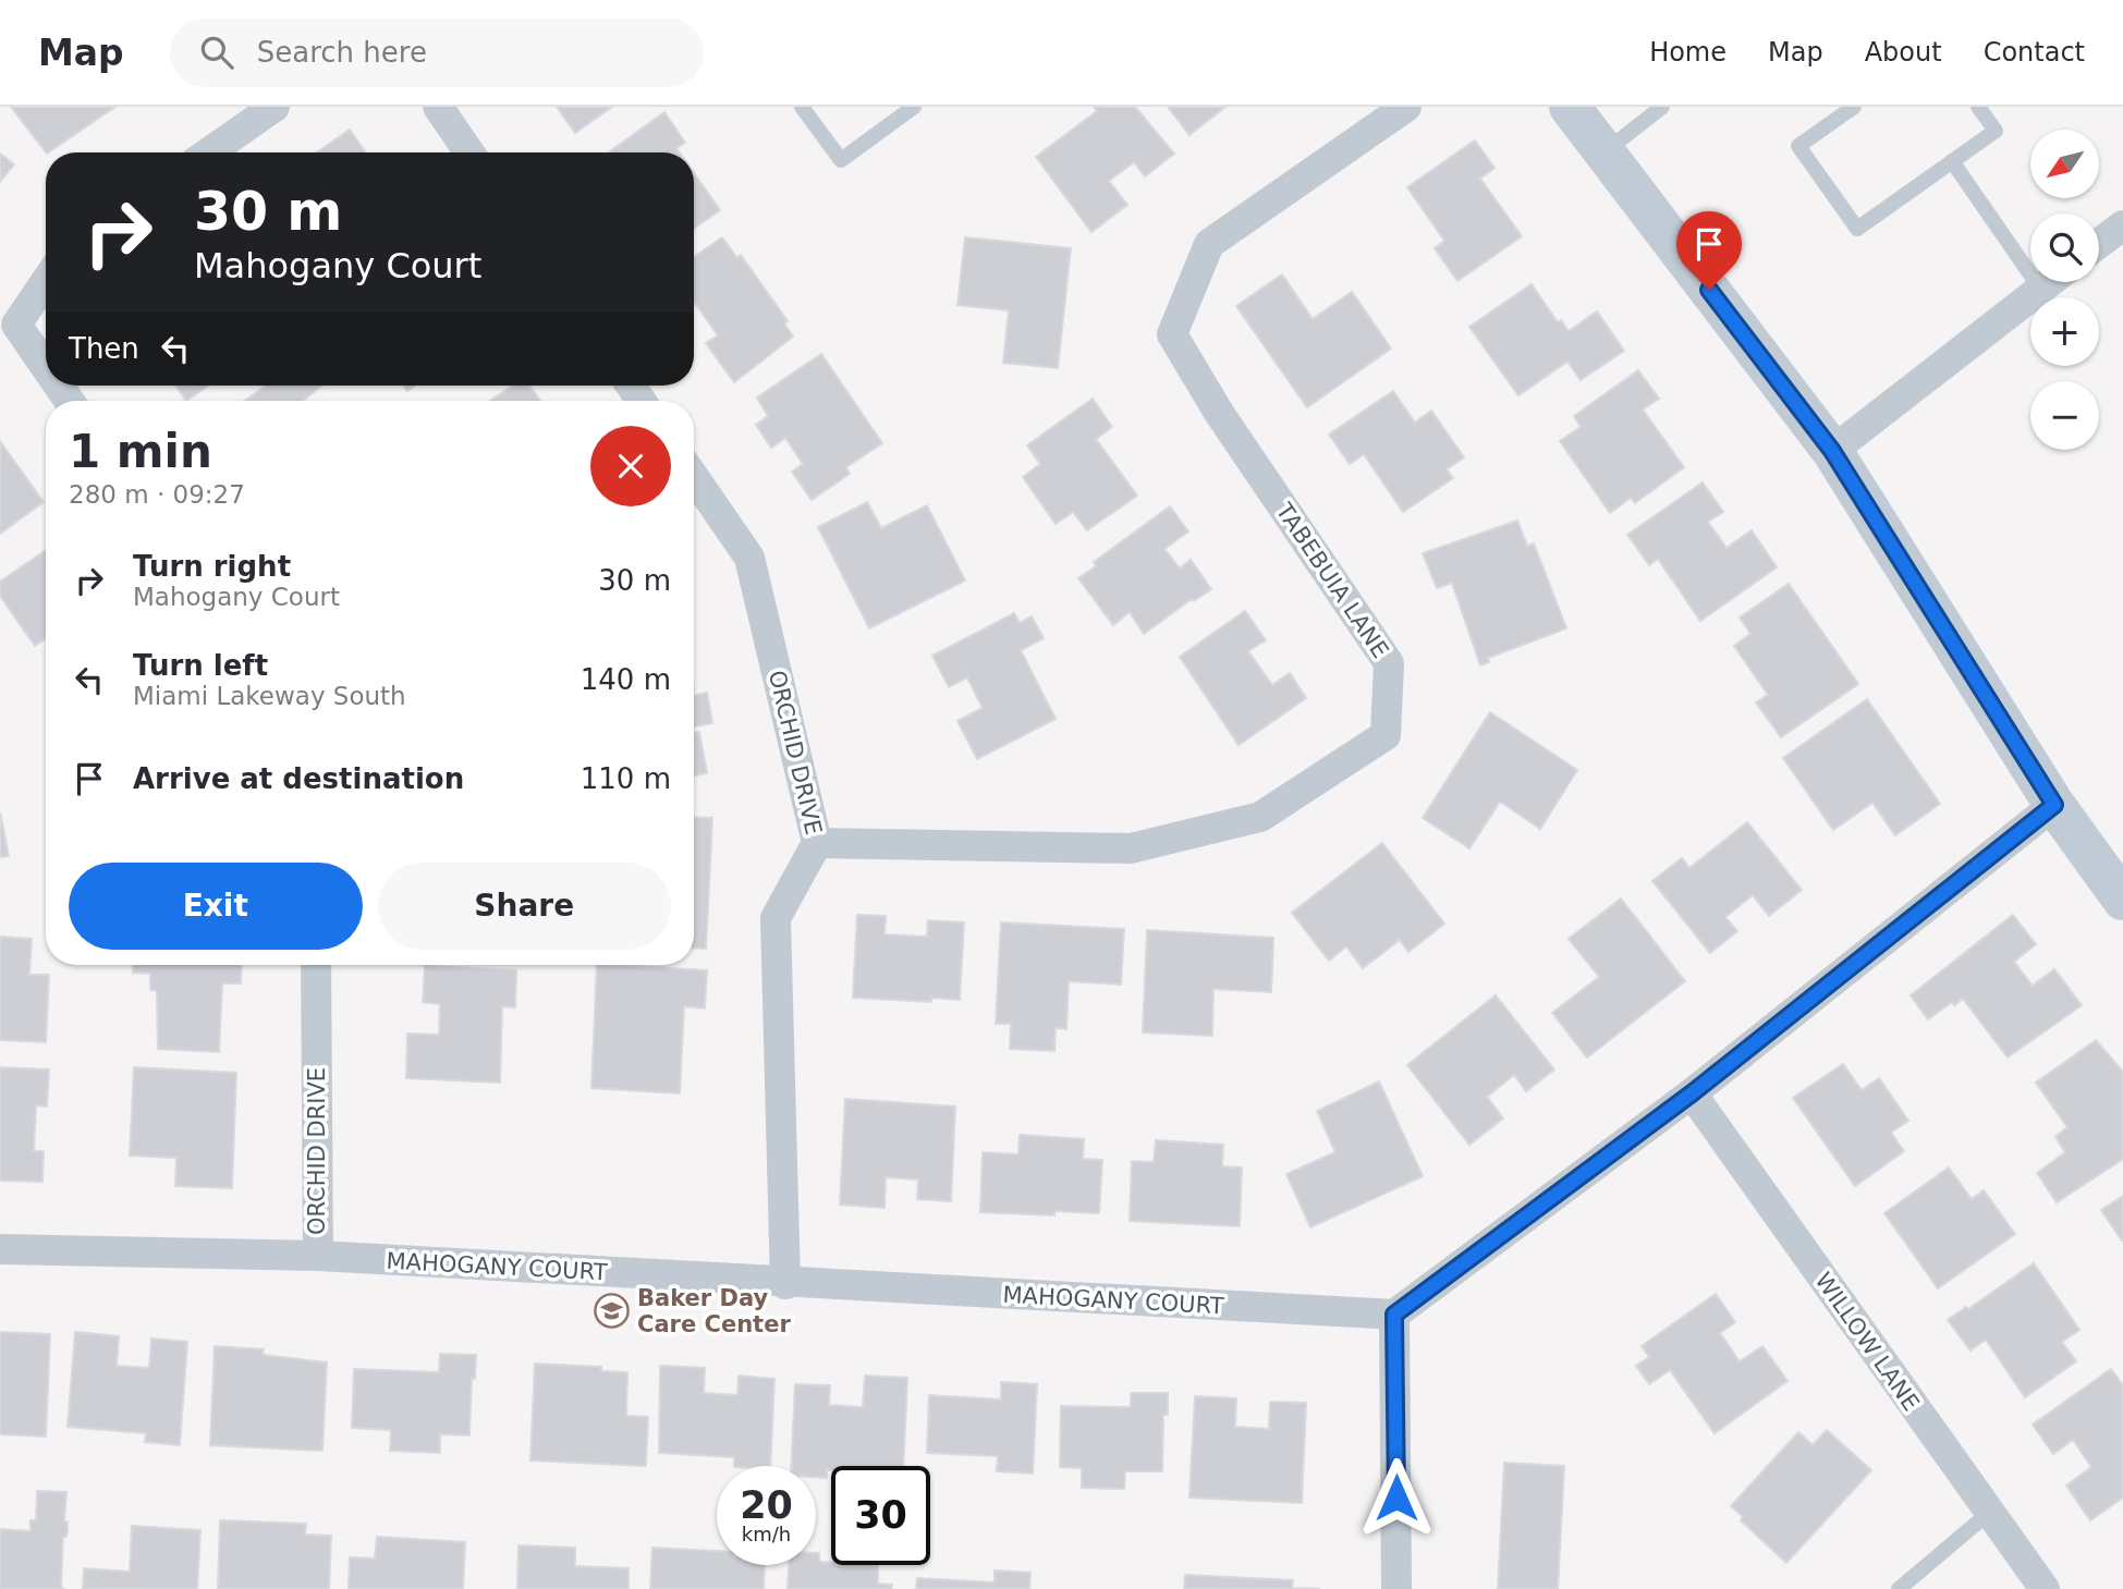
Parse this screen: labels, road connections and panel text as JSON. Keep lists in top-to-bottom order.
{
  "streets": {
    "street": [
      "TABEBUIA LANE",
      "ORCHID DRIVE",
      "MAHOGANY COURT",
      "WILLOW LANE"
    ]
  },
  "crossings": [
    ["TABEBUIA LANE", "ORCHID DRIVE"],
    ["ORCHID DRIVE", "MAHOGANY COURT"]
  ],
  "places": {
    "school or university": ["Baker Day Care Center"]
  },
  "north": "bottom left",
  "page": {
    "header": "Map",
    "search": "Search here",
    "nav": [
      "Home",
      "Map",
      "About",
      "Contact"
    ],
    "map_buttons": ["+", "−"],
    "turn": ["30 m", "Mahogany Court"],
    "then": "Then",
    "heading": ["1 min", "280 m · 09:27"],
    "list": [
      {
        "name": "Turn right",
        "note": "Mahogany Court",
        "value": "30 m"
      },
      {
        "name": "Turn left",
        "note": "Miami Lakeway South",
        "value": "140 m"
      },
      {
        "name": "Arrive at destination",
        "value": "110 m"
      }
    ],
    "buttons": ["Exit", "Share"],
    "speed": "20 km/h",
    "limit": "30"
  }
}
